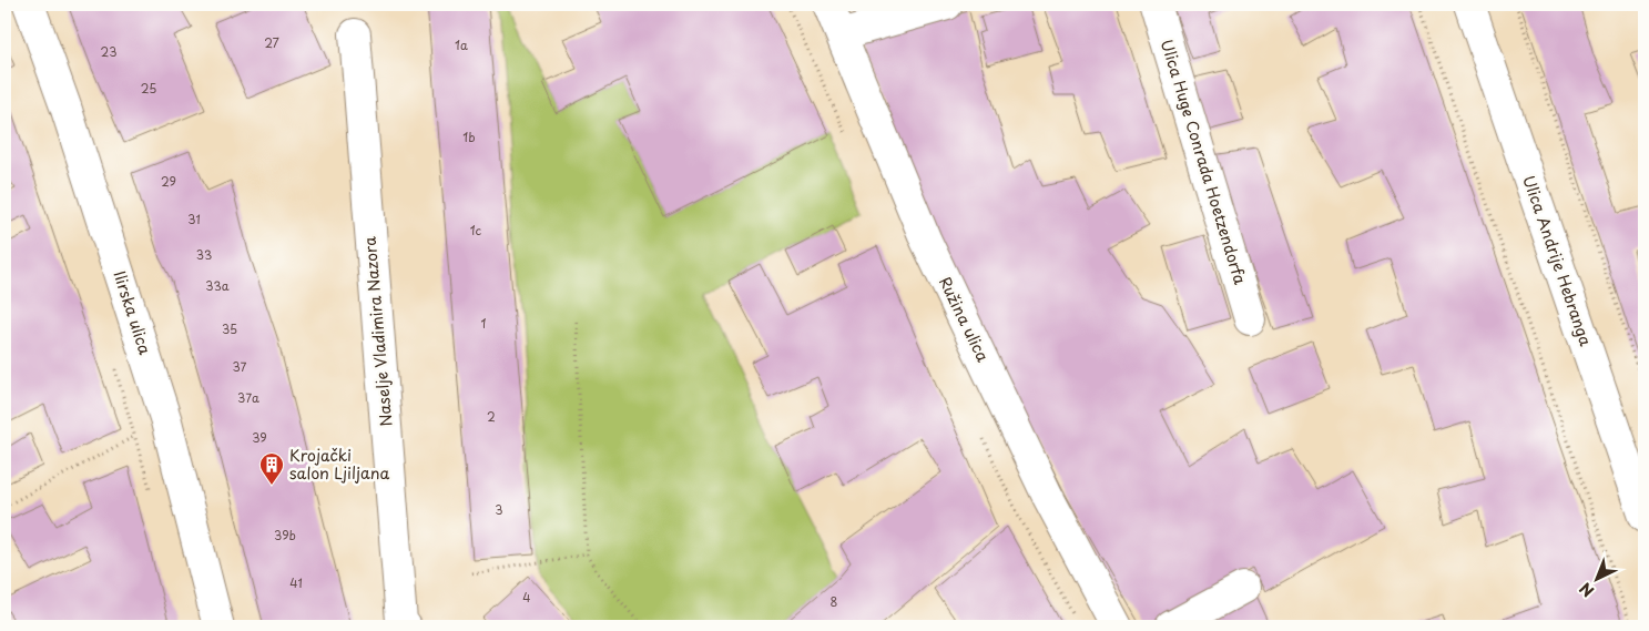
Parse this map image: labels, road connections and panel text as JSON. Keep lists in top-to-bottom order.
{
  "streets": {
    "street": [
      "Ulica Huge Conrada Hoetzendorfa",
      "Ulica Andrije Hebranga",
      "Ilirska ulica",
      "Ružina ulica",
      "Naselje Vladimira Nazora"
    ]
  },
  "places": {
    "building": ["Krojački salon Ljiljana"]
  },
  "house_numbers": [
    "27",
    "1a",
    "23",
    "25",
    "1b",
    "29",
    "31",
    "1c",
    "33",
    "33a",
    "1",
    "35",
    "37",
    "37a",
    "2",
    "39",
    "3",
    "39b",
    "41",
    "4",
    "8"
  ],
  "north": "bottom left"
}
